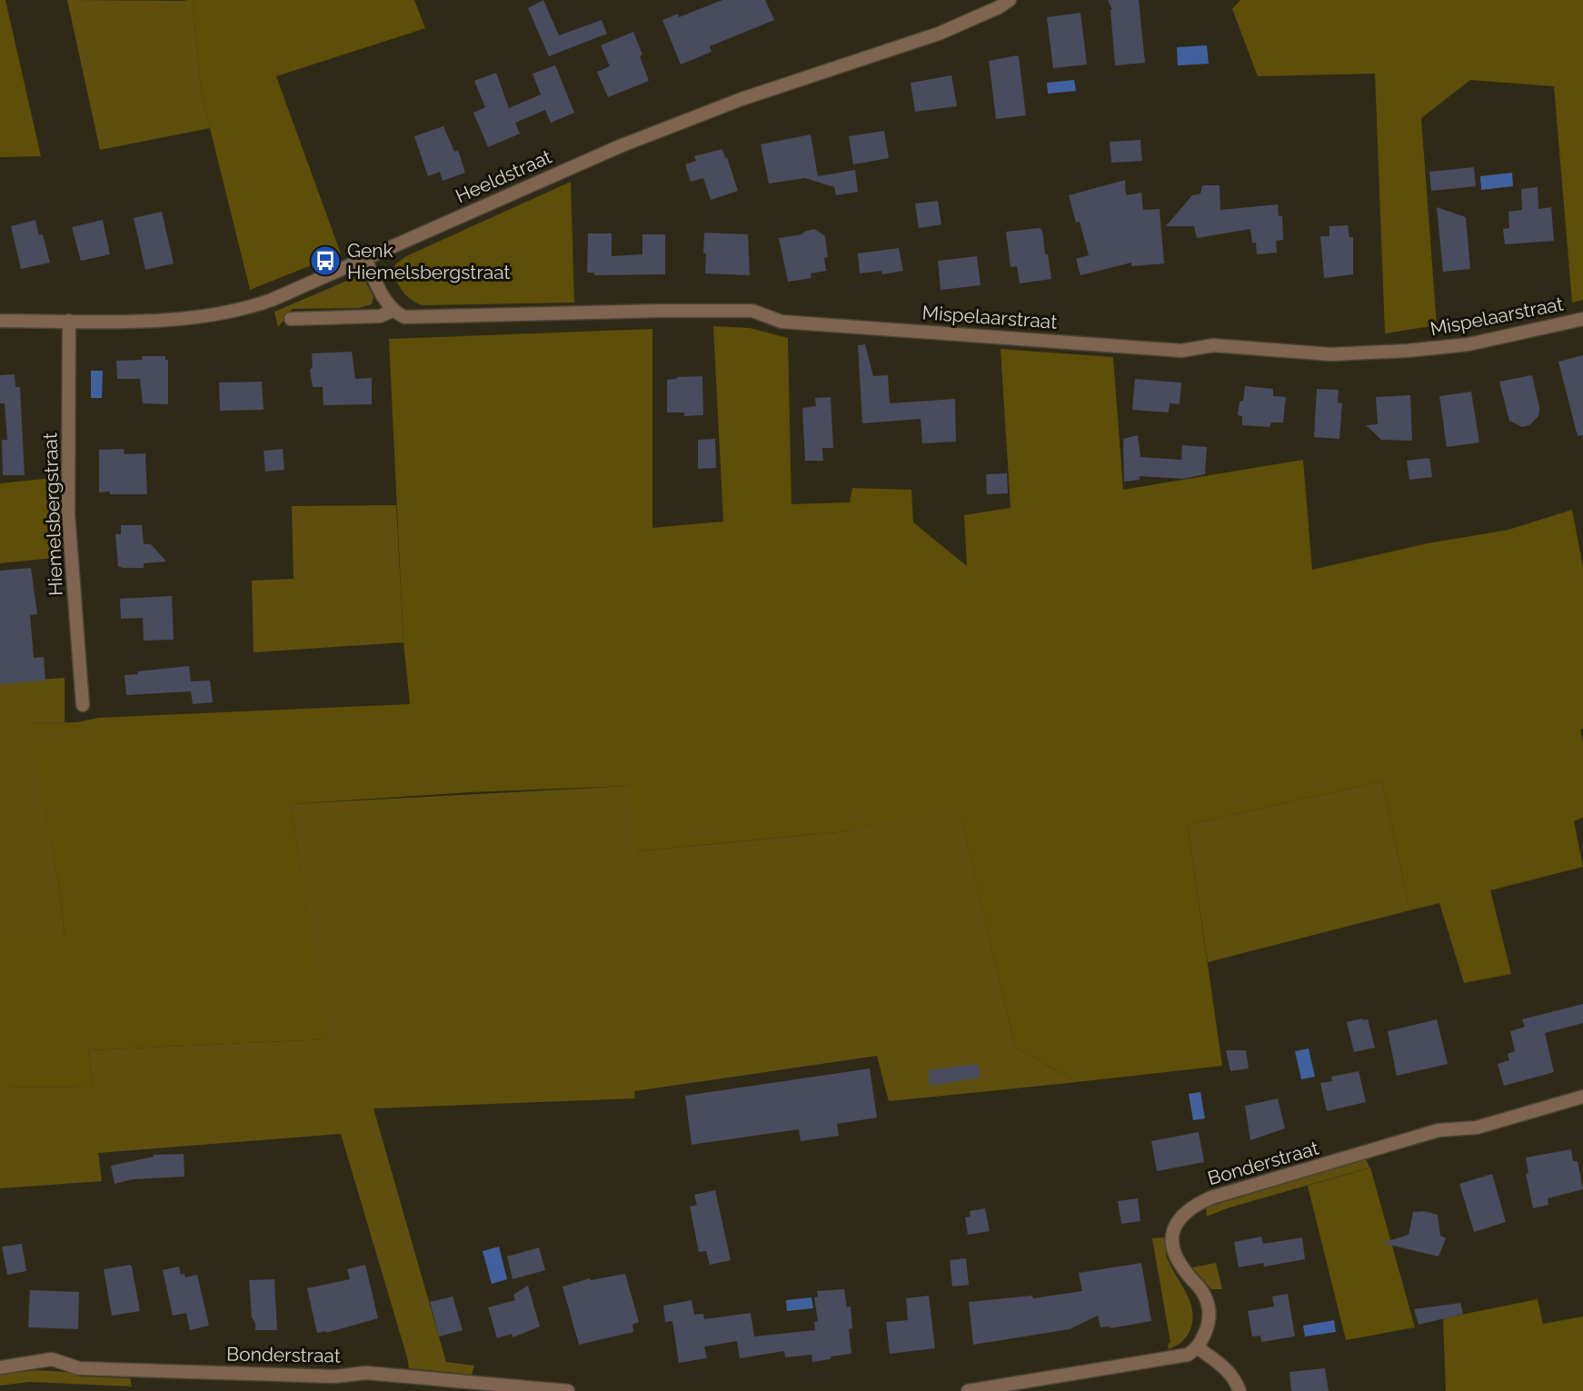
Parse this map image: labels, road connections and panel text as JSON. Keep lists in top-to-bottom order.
{
  "streets": {
    "street": [
      "Heeldstraat",
      "Mispelaarstraat",
      "Hiemelsbergstraat",
      "Bonderstraat"
    ]
  },
  "crossings": [
    ["Heeldstraat", "Hiemelsbergstraat"]
  ],
  "places": {
    "bus stop": ["Genk Hiemelsbergstraat"]
  }
}
